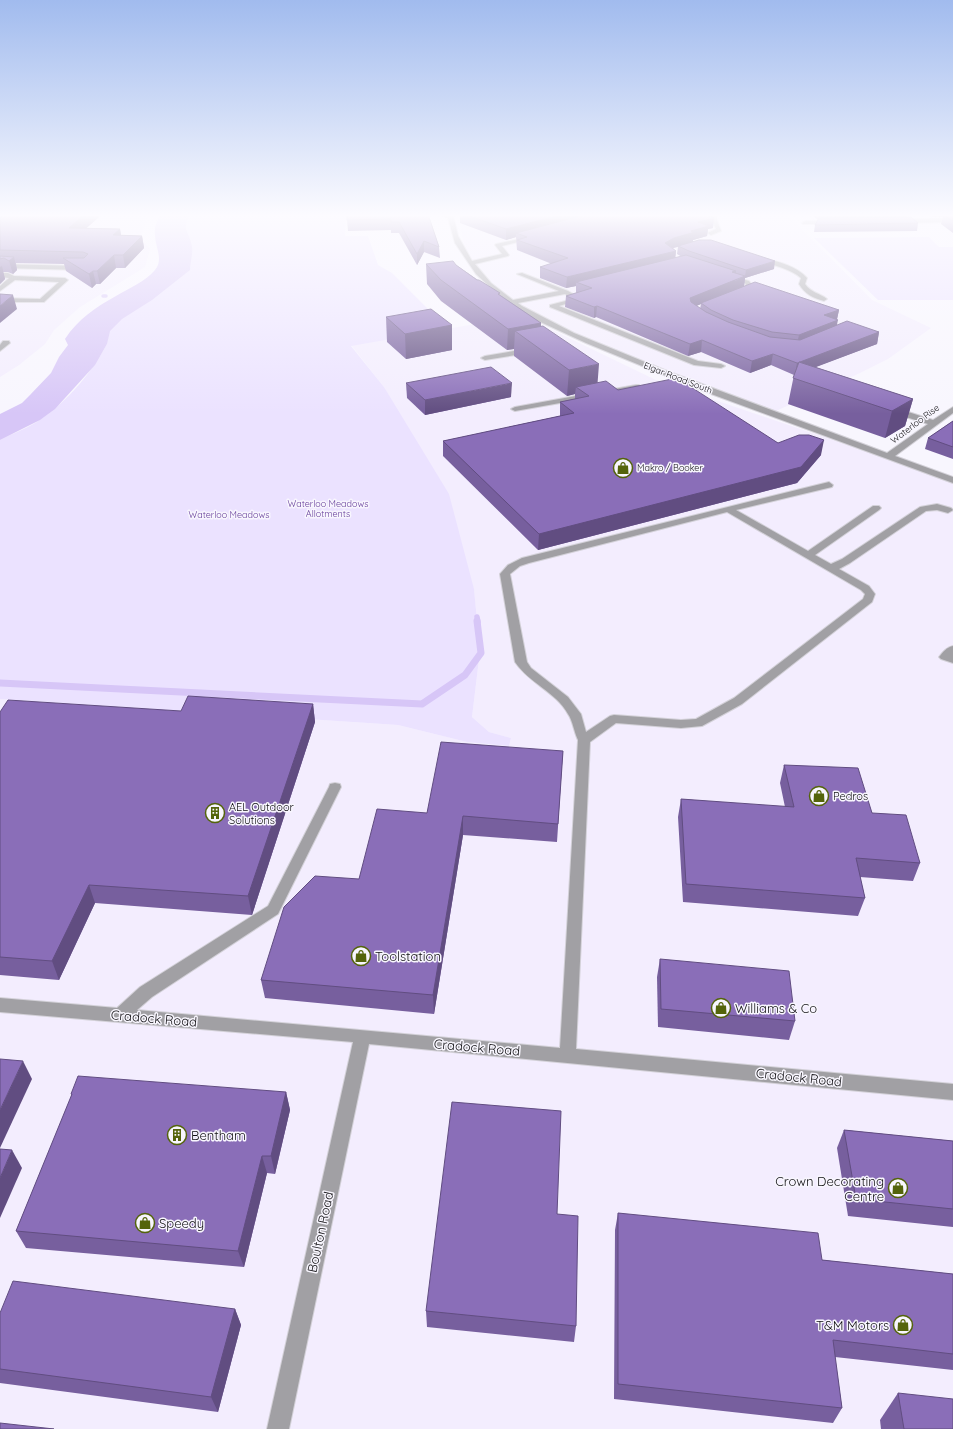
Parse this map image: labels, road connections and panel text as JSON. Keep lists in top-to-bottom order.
{
  "streets": {
    "street": [
      "Elgar Road South",
      "Waterloo Rise",
      "Cradock Road",
      "Boulton Road"
    ]
  },
  "crossings": [
    ["Elgar Road South", "Waterloo Rise"],
    ["Cradock Road", "Boulton Road"]
  ],
  "parks": ["Waterloo Meadows Allotments", "Waterloo Meadows"],
  "places": {
    "shop": [
      "Makro / Booker",
      "Pedros",
      "Toolstation",
      "Williams & Co",
      "Crown Decorating Centre",
      "Speedy",
      "T&M Motors"
    ],
    "building": ["AEL Outdoor Solutions", "Bentham"]
  }
}
